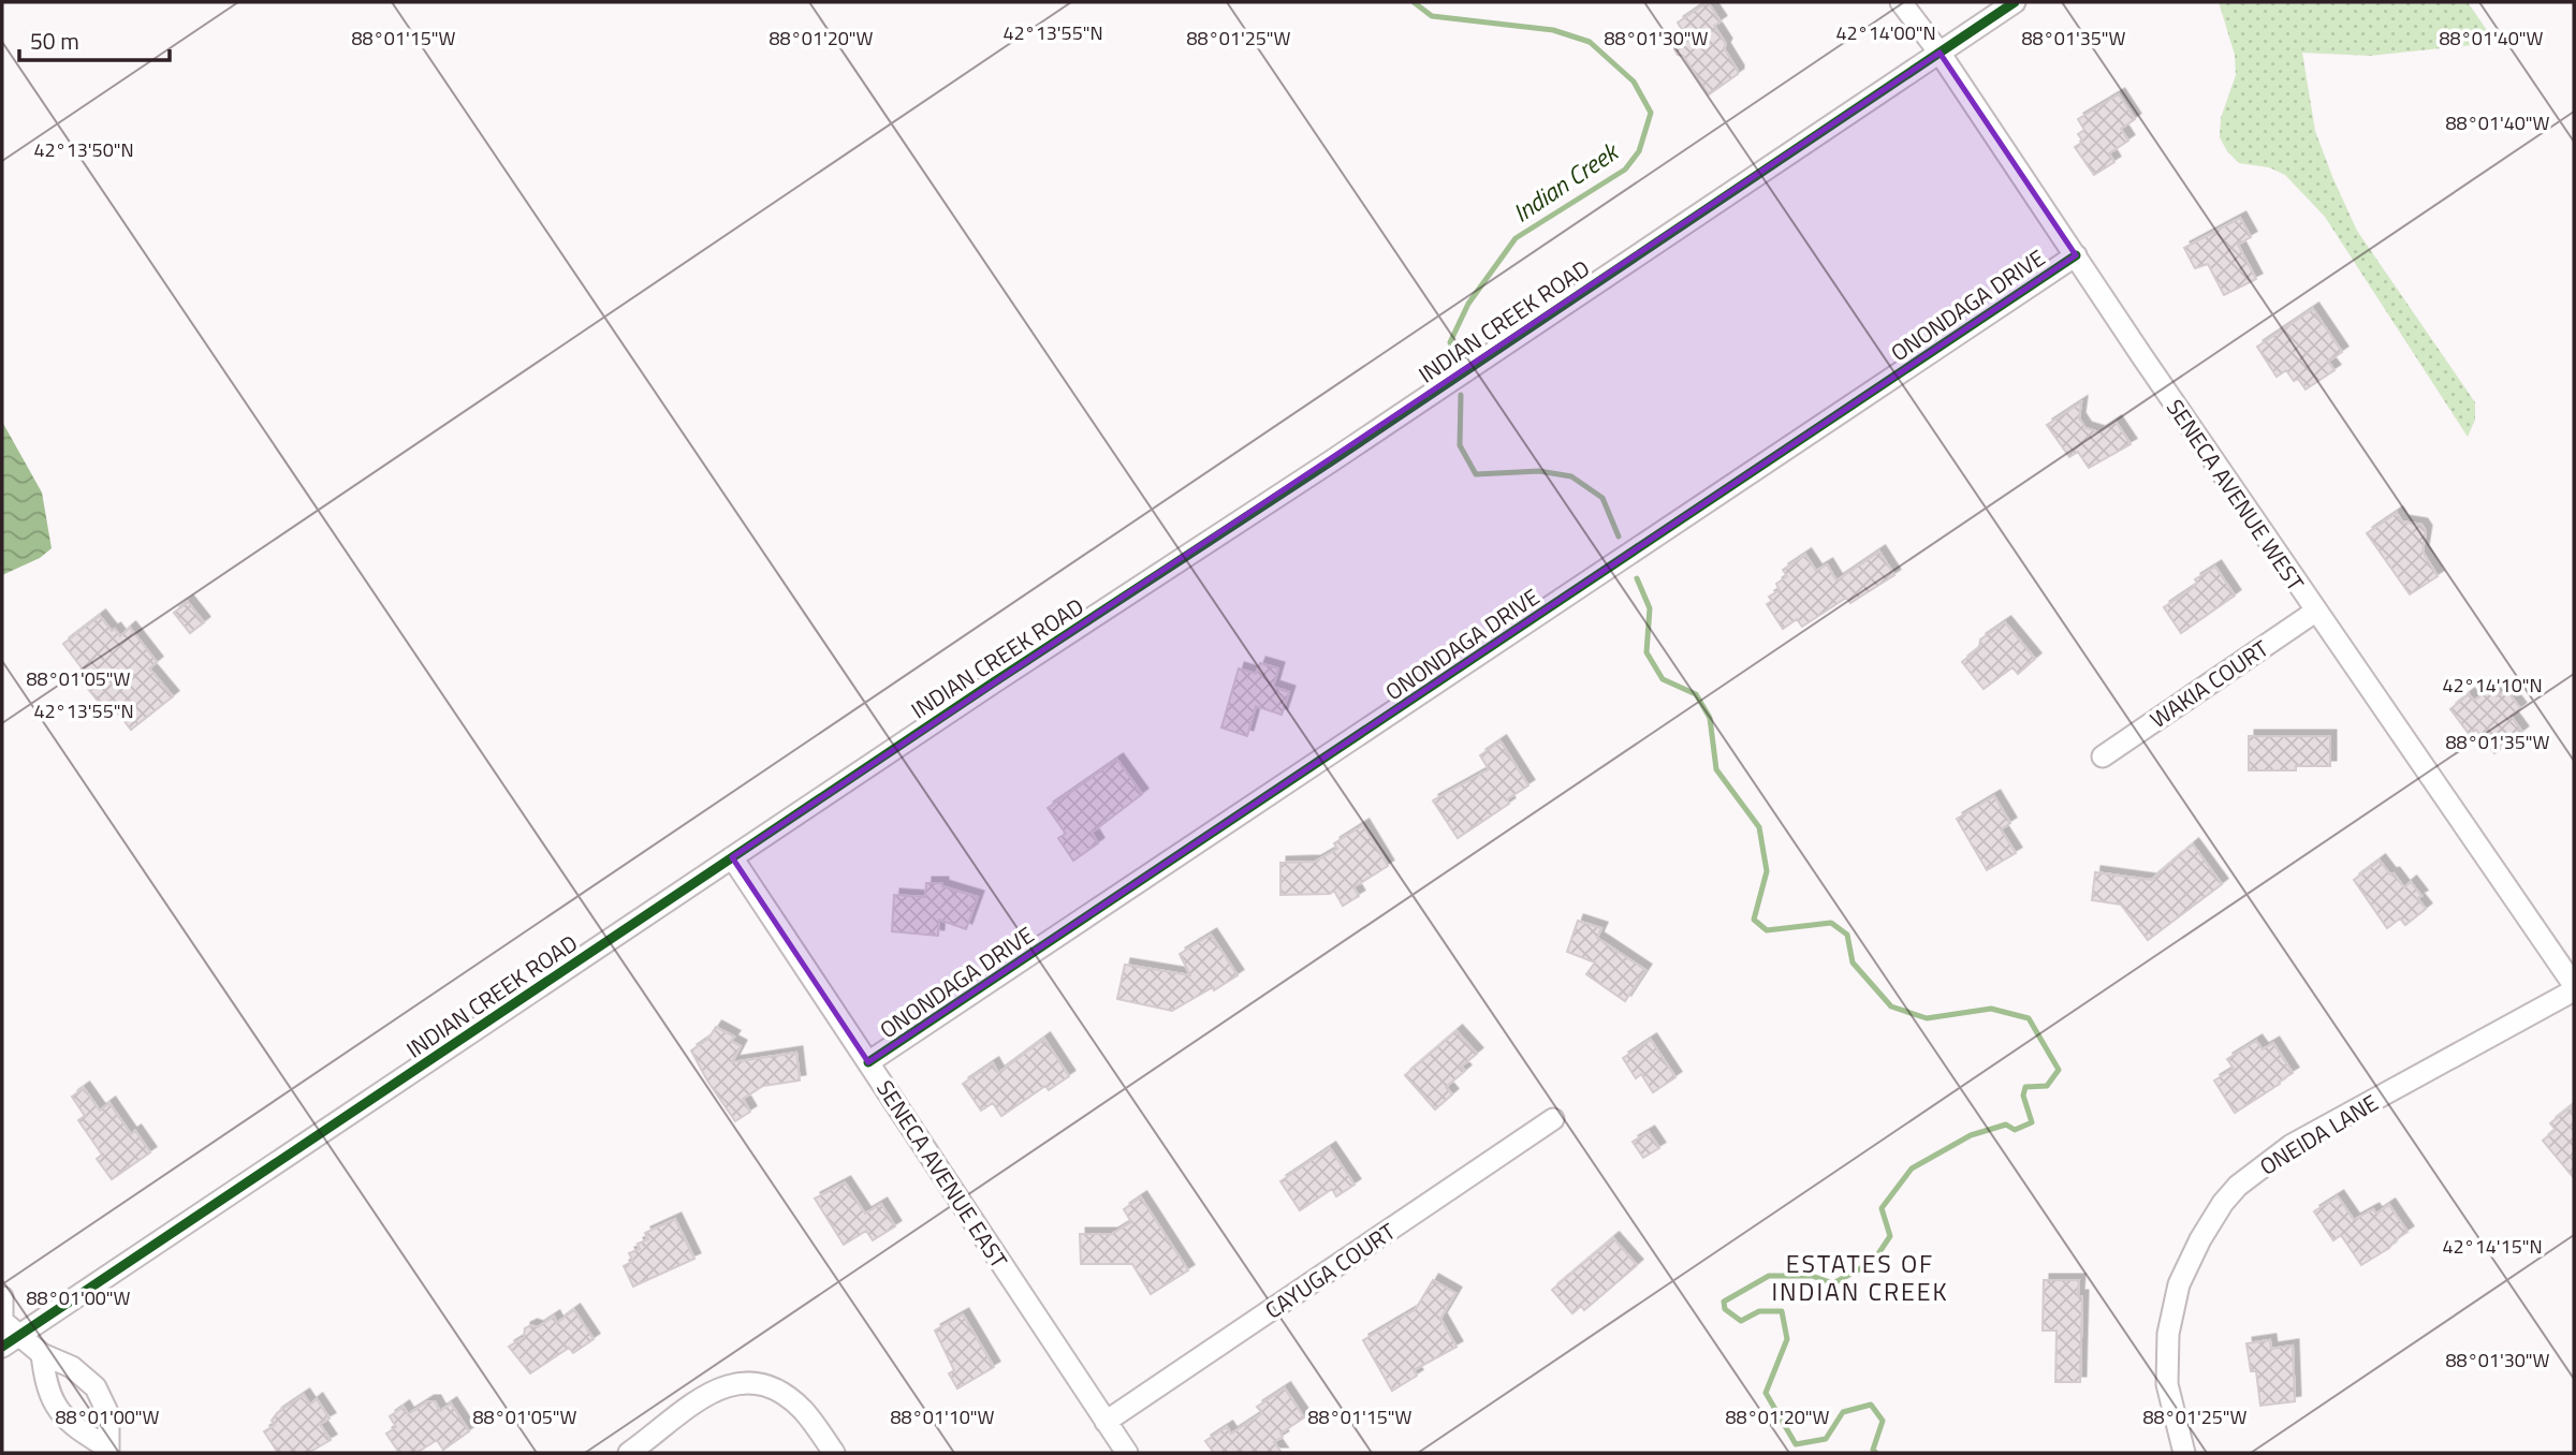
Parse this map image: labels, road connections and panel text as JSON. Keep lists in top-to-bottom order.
{
  "streets": {
    "street": [
      "ONONDAGA DRIVE",
      "INDIAN CREEK ROAD",
      "SENECA AVENUE WEST",
      "WAKIA COURT",
      "ONEIDA LANE",
      "SENECA AVENUE EAST",
      "CAYUGA COURT"
    ]
  },
  "crossings": [
    ["ONONDAGA DRIVE", "SENECA AVENUE WEST"],
    ["ONONDAGA DRIVE", "SENECA AVENUE EAST"],
    ["INDIAN CREEK ROAD", "SENECA AVENUE WEST"],
    ["INDIAN CREEK ROAD", "SENECA AVENUE EAST"],
    ["SENECA AVENUE WEST", "WAKIA COURT"],
    ["SENECA AVENUE EAST", "CAYUGA COURT"]
  ],
  "districts": ["ESTATES OF INDIAN CREEK"],
  "water": ["Indian Creek"],
  "scale_bar": "50 m",
  "coordinates": [
    "42°13'55\"N",
    "42°14'00\"N",
    "88°01'40\"W",
    "88°01'15\"W",
    "88°01'25\"W",
    "88°01'30\"W",
    "88°01'35\"W",
    "88°01'20\"W",
    "42°13'50\"N",
    "88°01'05\"W",
    "42°14'10\"N",
    "42°14'15\"N",
    "88°01'00\"W",
    "88°01'10\"W"
  ]
}
